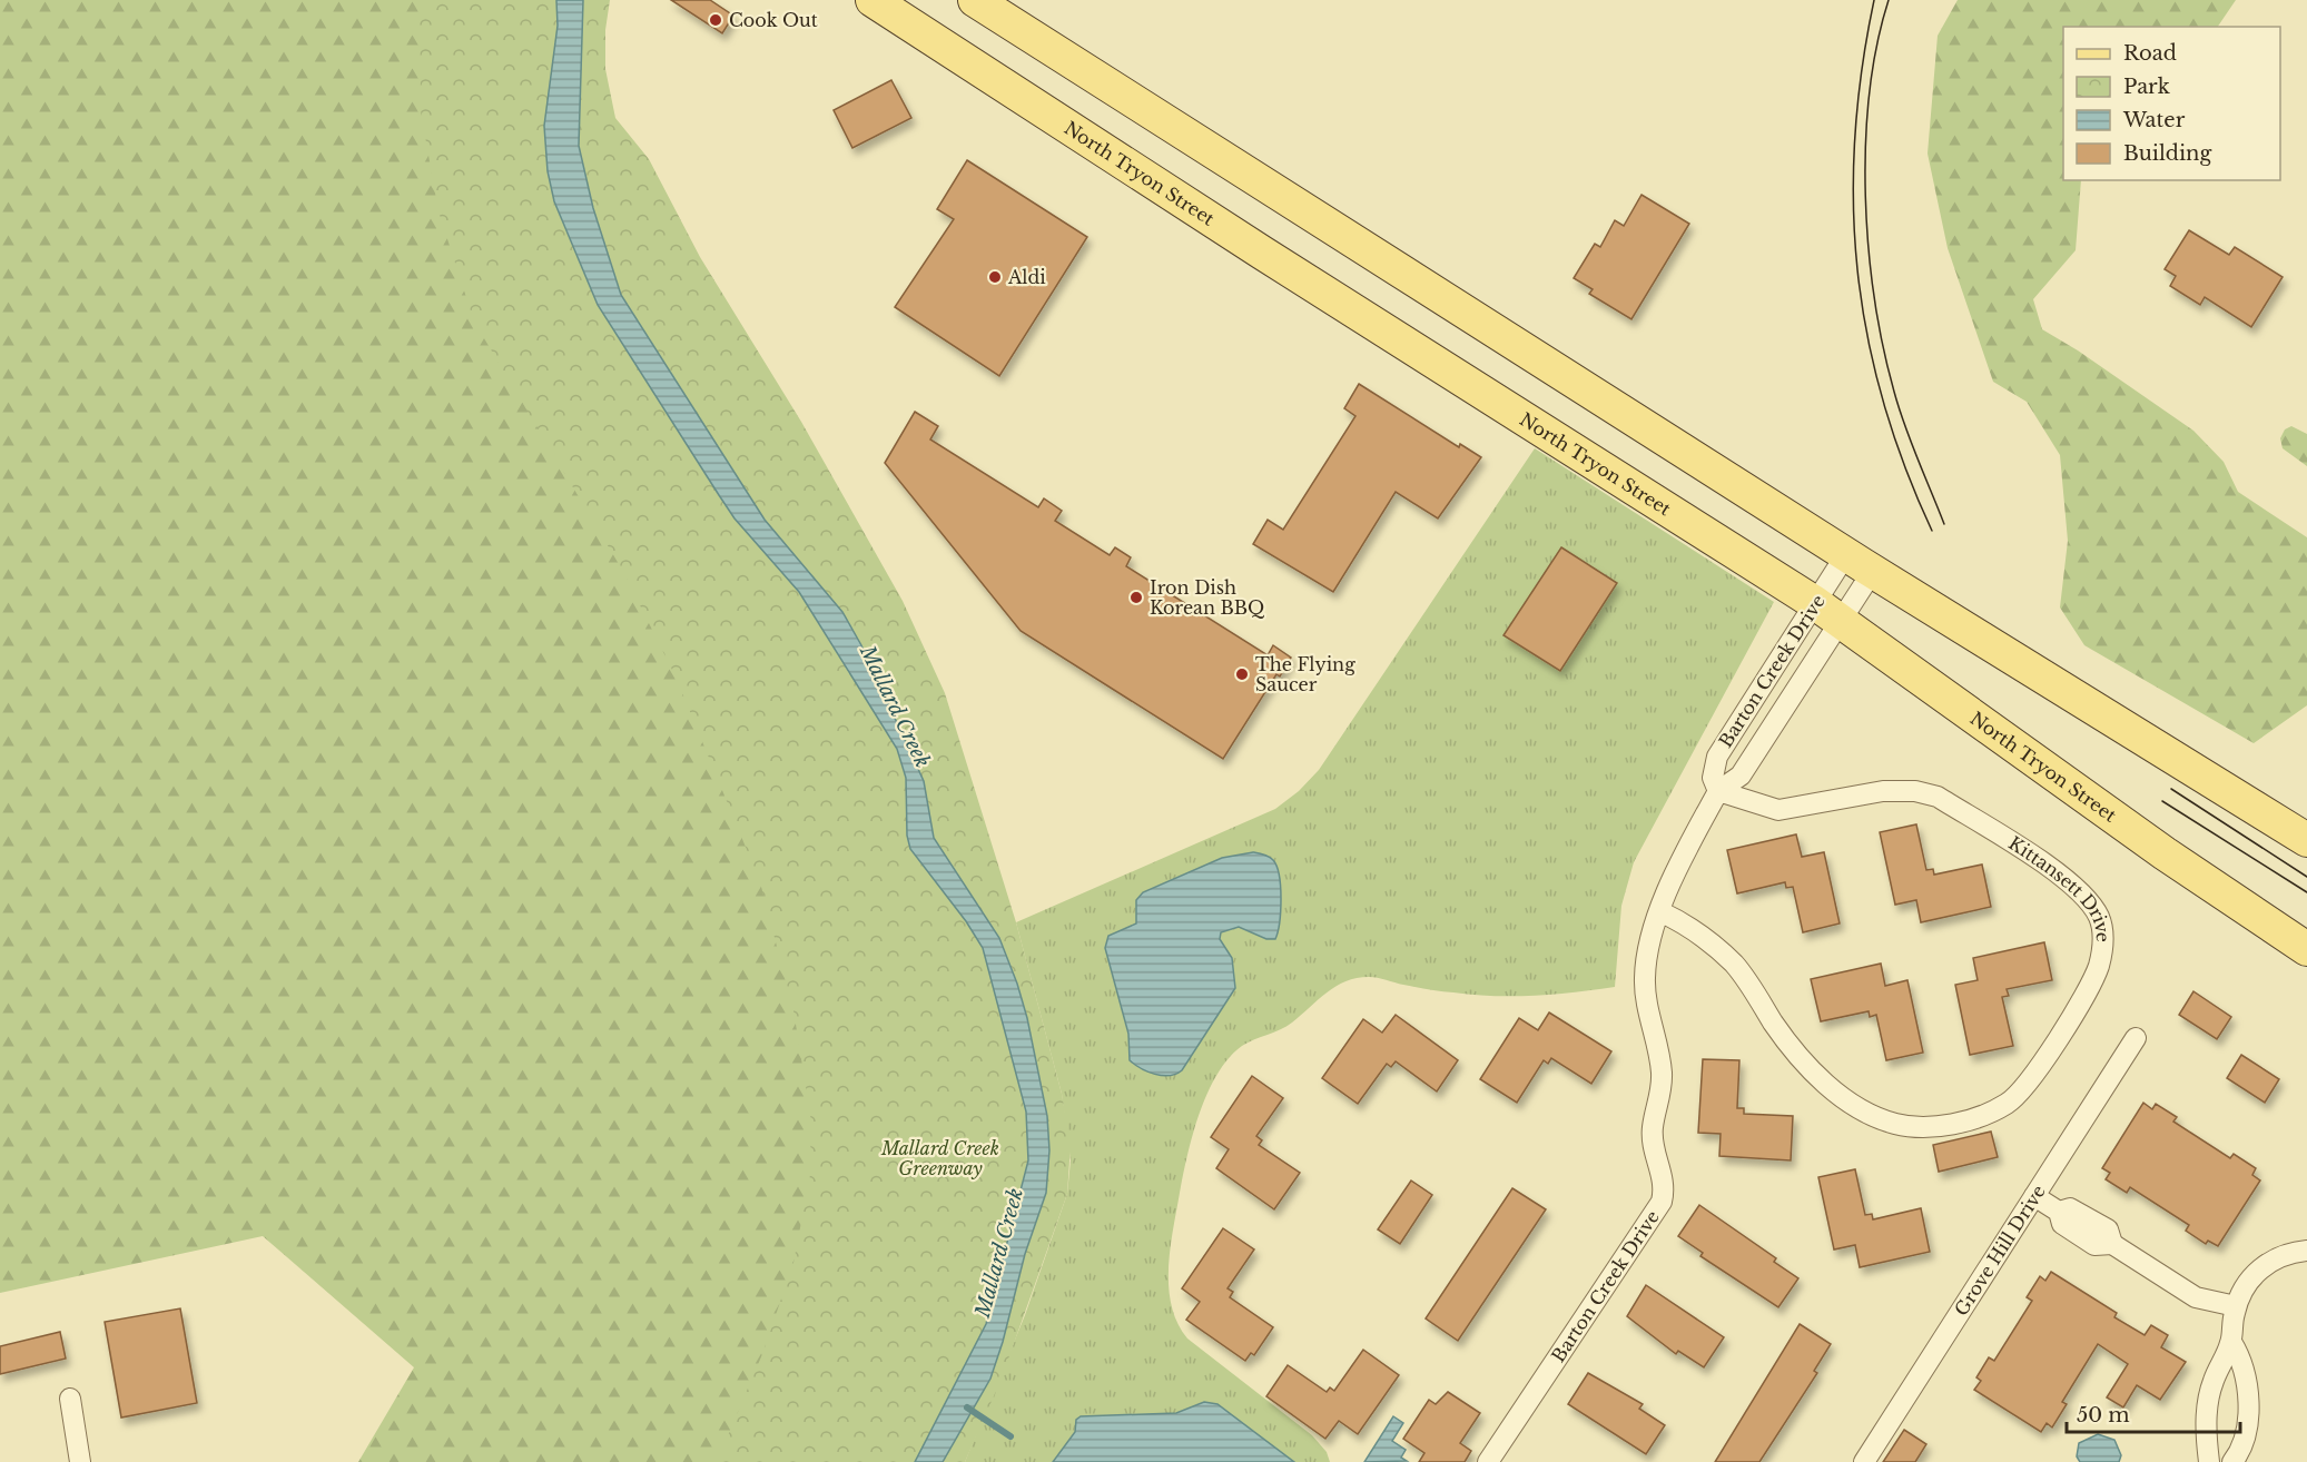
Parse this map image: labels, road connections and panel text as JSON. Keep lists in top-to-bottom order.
{
  "streets": {
    "main road": ["North Tryon Street"],
    "street": ["Barton Creek Drive", "Kittansett Drive", "Grove Hill Drive"]
  },
  "crossings": [
    ["North Tryon Street", "Barton Creek Drive"],
    ["Barton Creek Drive", "Kittansett Drive"]
  ],
  "water": ["Mallard Creek"],
  "parks": ["Mallard Creek Greenway"],
  "places": [
    "Cook Out",
    "Aldi",
    "Iron Dish Korean BBQ",
    "The Flying Saucer"
  ],
  "legend": [
    "Road",
    "Park",
    "Water",
    "Building"
  ],
  "scale_bar": "50 m"
}
